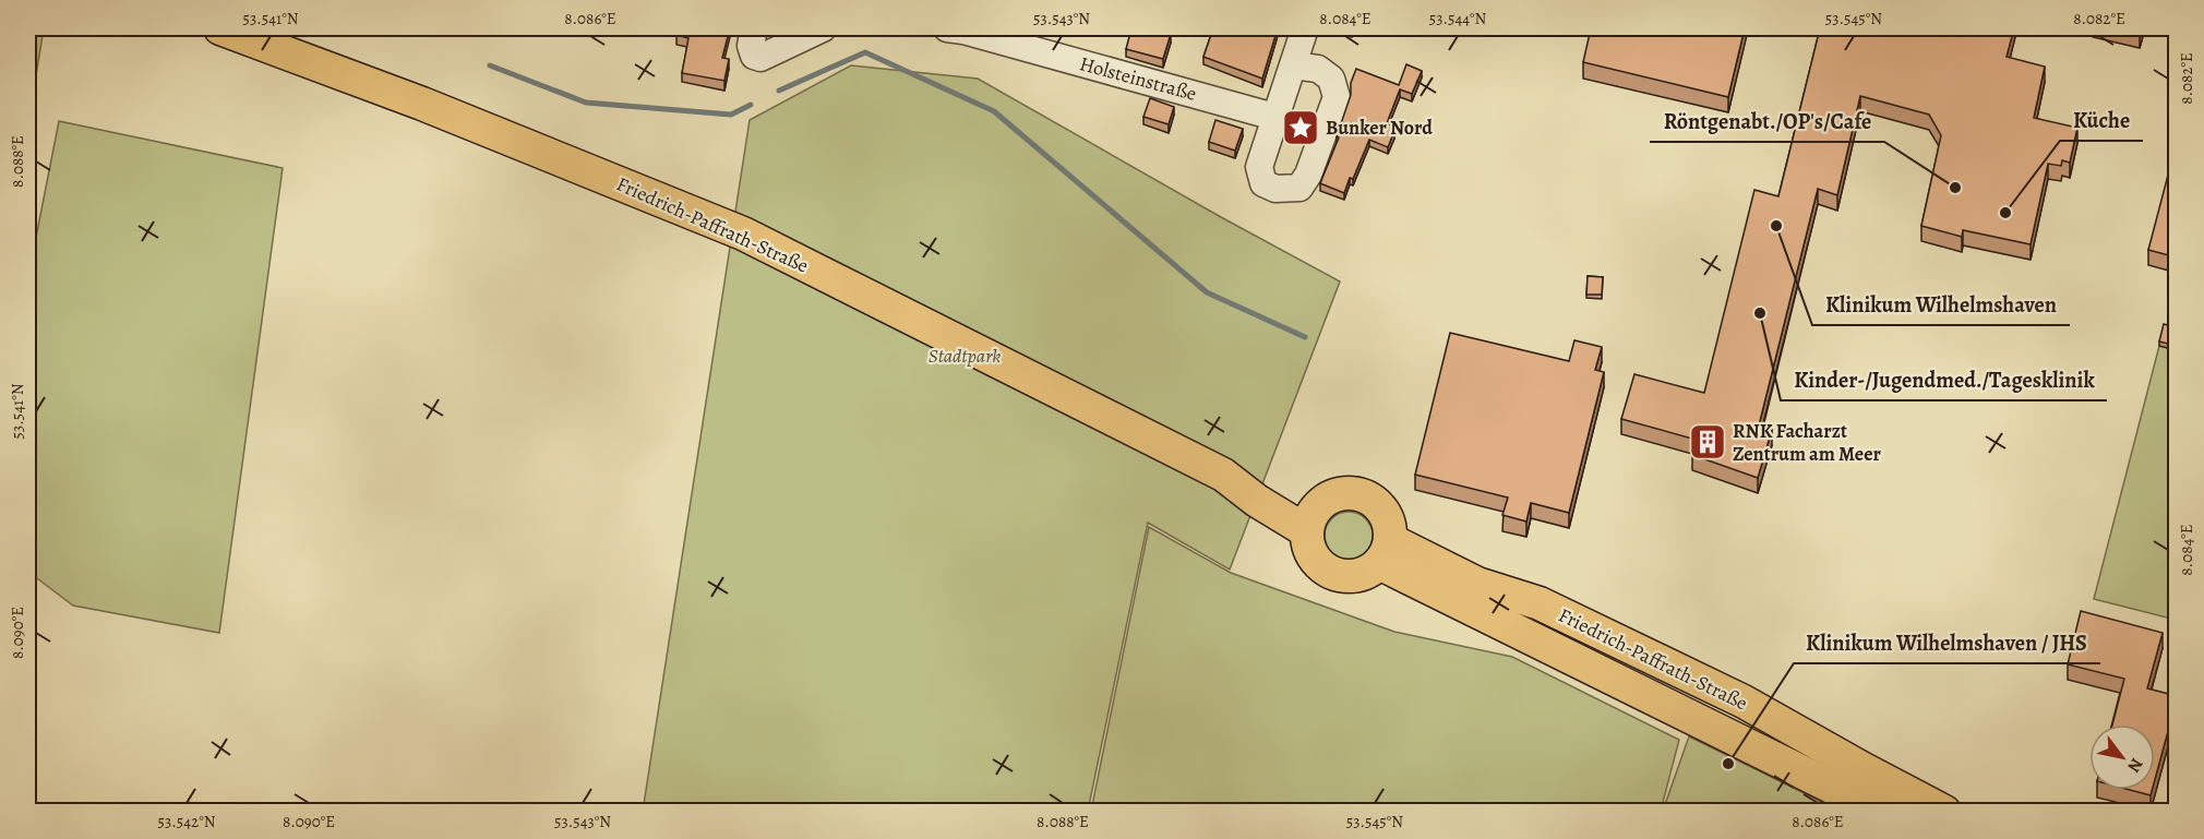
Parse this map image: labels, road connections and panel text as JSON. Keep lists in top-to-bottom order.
{
  "streets": {
    "main road": ["Friedrich-Paffrath-Straße"],
    "street": ["Holsteinstraße"]
  },
  "parks": ["Stadtpark"],
  "places": {
    "place": ["Bunker Nord"],
    "other": [
      "Röntgenabt./OP's/Cafe",
      "Küche",
      "Klinikum Wilhelmshaven",
      "Kinder-/Jugendmed./Tagesklinik",
      "Klinikum Wilhelmshaven / JHS"
    ],
    "building": ["RNK Facharzt Zentrum am Meer"]
  },
  "north": "bottom right",
  "coordinates": [
    "53.541°N",
    "8.086°E",
    "53.543°N",
    "8.084°E",
    "53.544°N",
    "53.545°N",
    "8.082°E",
    "8.088°E",
    "8.090°E",
    "53.542°N"
  ]
}
